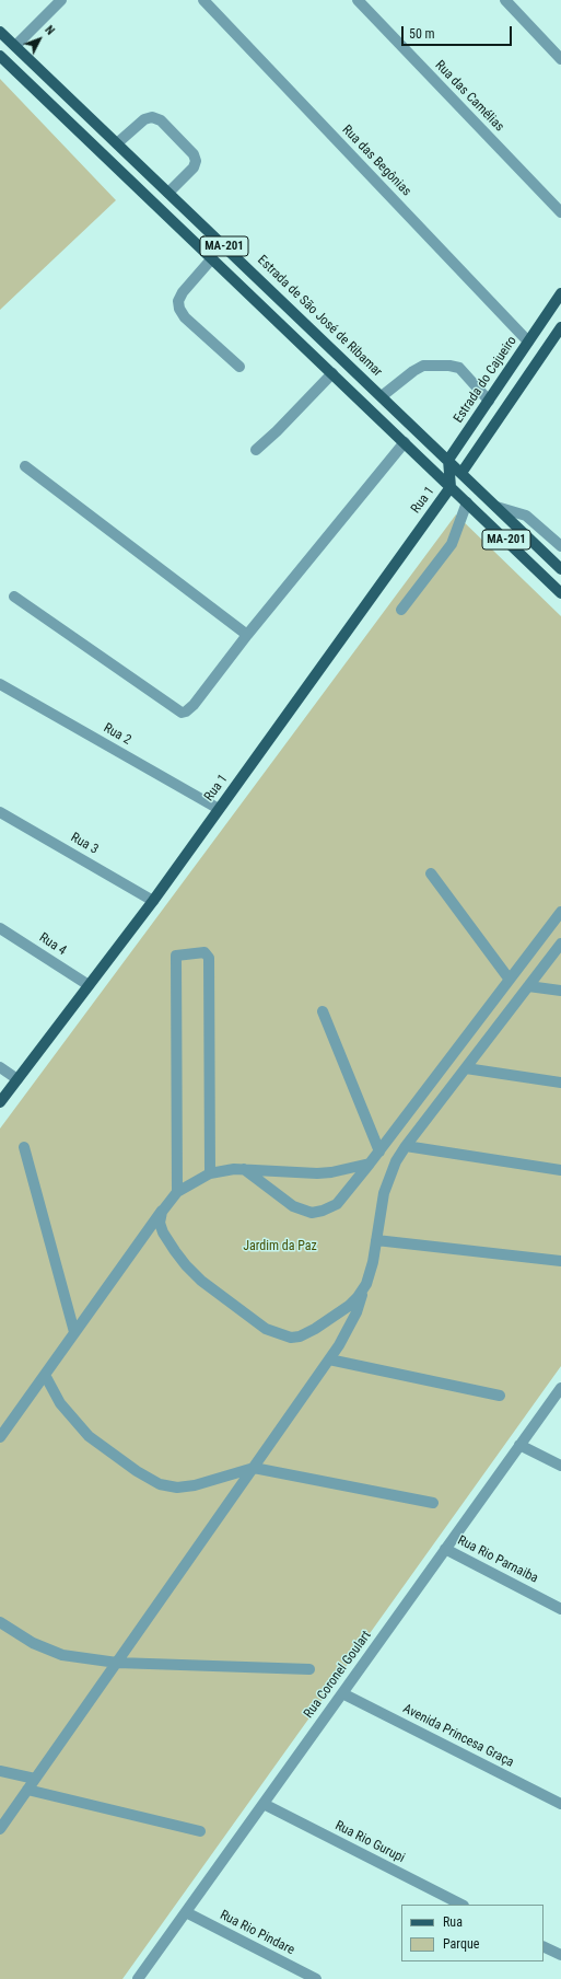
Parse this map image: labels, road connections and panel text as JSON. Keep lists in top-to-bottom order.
{
  "streets": {
    "main road": [
      "MA-201",
      "Estrada de São José de Ribamar",
      "Estrada do Cajueiro",
      "Rua 1"
    ],
    "street": [
      "Rua das Camélias",
      "Rua das Begônias",
      "Rua 2",
      "Rua 3",
      "Rua 4",
      "Rua Rio Parnaiba",
      "Rua Coronel Goulart",
      "Avenida Princesa Graça",
      "Rua Rio Gurupi",
      "Rua Rio Pindare"
    ]
  },
  "crossings": [
    ["Rua das Begônias", "Estrada do Cajueiro"],
    ["MA-201", "Rua 1"],
    ["Estrada de São José de Ribamar", "Estrada do Cajueiro"],
    ["Rua 1", "Rua 2"],
    ["Rua 1", "Rua 3"],
    ["Rua 1", "Rua 4"],
    ["Rua Rio Parnaiba", "Rua Coronel Goulart"],
    ["Rua Coronel Goulart", "Avenida Princesa Graça"],
    ["Rua Coronel Goulart", "Rua Rio Gurupi"],
    ["Rua Coronel Goulart", "Rua Rio Pindare"]
  ],
  "parks": ["Jardim da Paz"],
  "legend": ["Rua", "Parque"],
  "scale_bar": "50 m",
  "north": "top right"
}
